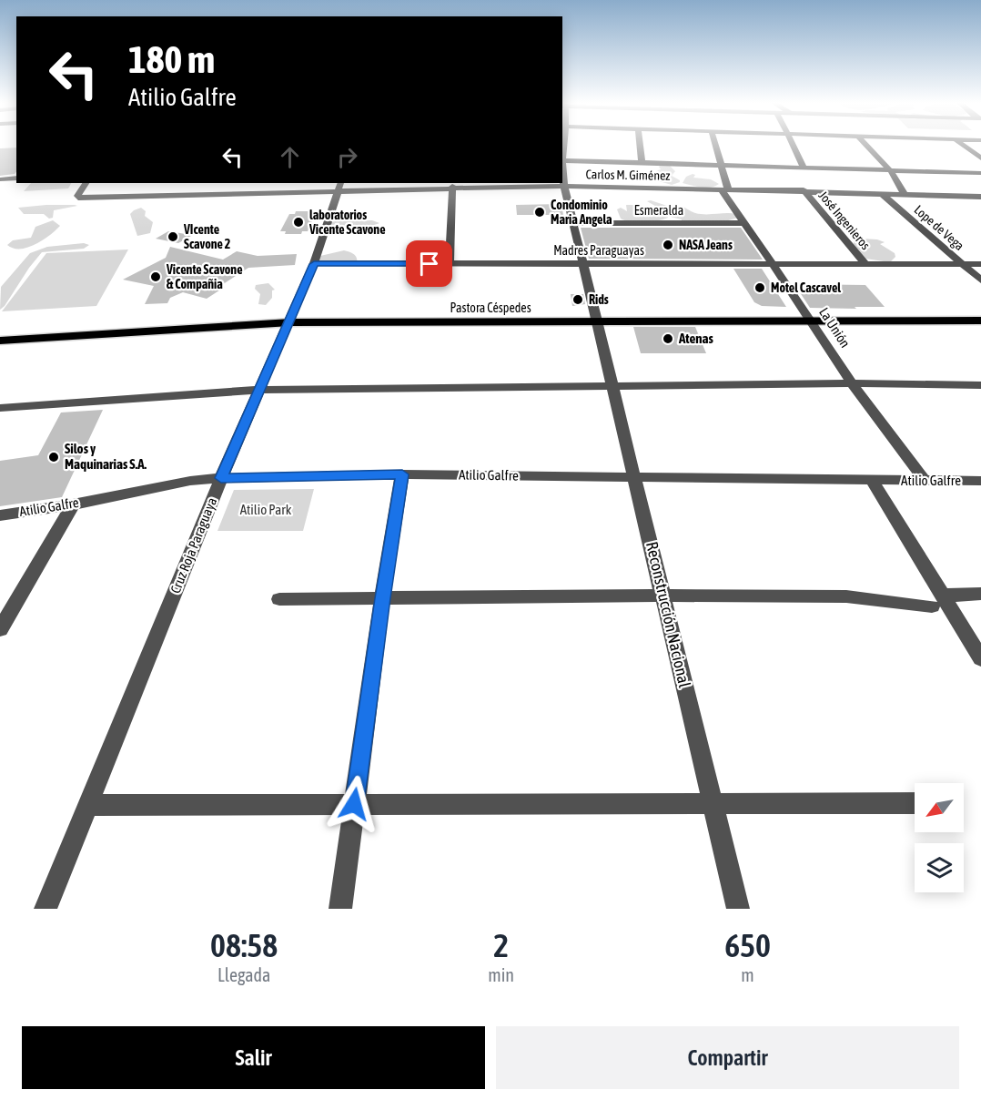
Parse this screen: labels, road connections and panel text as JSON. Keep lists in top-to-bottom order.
{
  "streets": {
    "main road": ["Pastora Céspedes"],
    "street": [
      "Carlos M. Giménez",
      "Esmeralda",
      "José Ingenieros",
      "Lope de Vega",
      "Madres Paraguayas",
      "La Unión",
      "Atilio Galfre",
      "Cruz Roja Paraguaya",
      "Reconstrucción Nacional"
    ]
  },
  "crossings": [
    ["Carlos M. Giménez", "José Ingenieros"],
    ["Carlos M. Giménez", "Lope de Vega"],
    ["Carlos M. Giménez", "La Unión"],
    ["Carlos M. Giménez", "Cruz Roja Paraguaya"],
    ["Carlos M. Giménez", "Reconstrucción Nacional"],
    ["Esmeralda", "La Unión"],
    ["Esmeralda", "Reconstrucción Nacional"],
    ["José Ingenieros", "Madres Paraguayas"],
    ["Lope de Vega", "Madres Paraguayas"],
    ["Madres Paraguayas", "La Unión"],
    ["Madres Paraguayas", "Cruz Roja Paraguaya"],
    ["Madres Paraguayas", "Reconstrucción Nacional"],
    ["Pastora Céspedes", "La Unión"],
    ["Pastora Céspedes", "Cruz Roja Paraguaya"],
    ["Pastora Céspedes", "Reconstrucción Nacional"],
    ["La Unión", "Atilio Galfre"],
    ["Atilio Galfre", "Cruz Roja Paraguaya"],
    ["Atilio Galfre", "Reconstrucción Nacional"]
  ],
  "parks": ["Atilio Park"],
  "places": [
    "Condominio Maria Angela",
    "laboratorios Vicente Scavone",
    "VIcente Scavone 2",
    "NASA Jeans",
    "Vicente Scavone & Compañia",
    "Motel Cascavel",
    "Rids",
    "Atenas",
    "Silos y Maquinarias S.A."
  ],
  "north": "bottom left",
  "page": {
    "turn": ["180 m", "Atilio Galfre"],
    "eta": [
      "08:58",
      "Llegada",
      "2",
      "min",
      "650",
      "m"
    ],
    "buttons": ["Salir", "Compartir"]
  }
}
